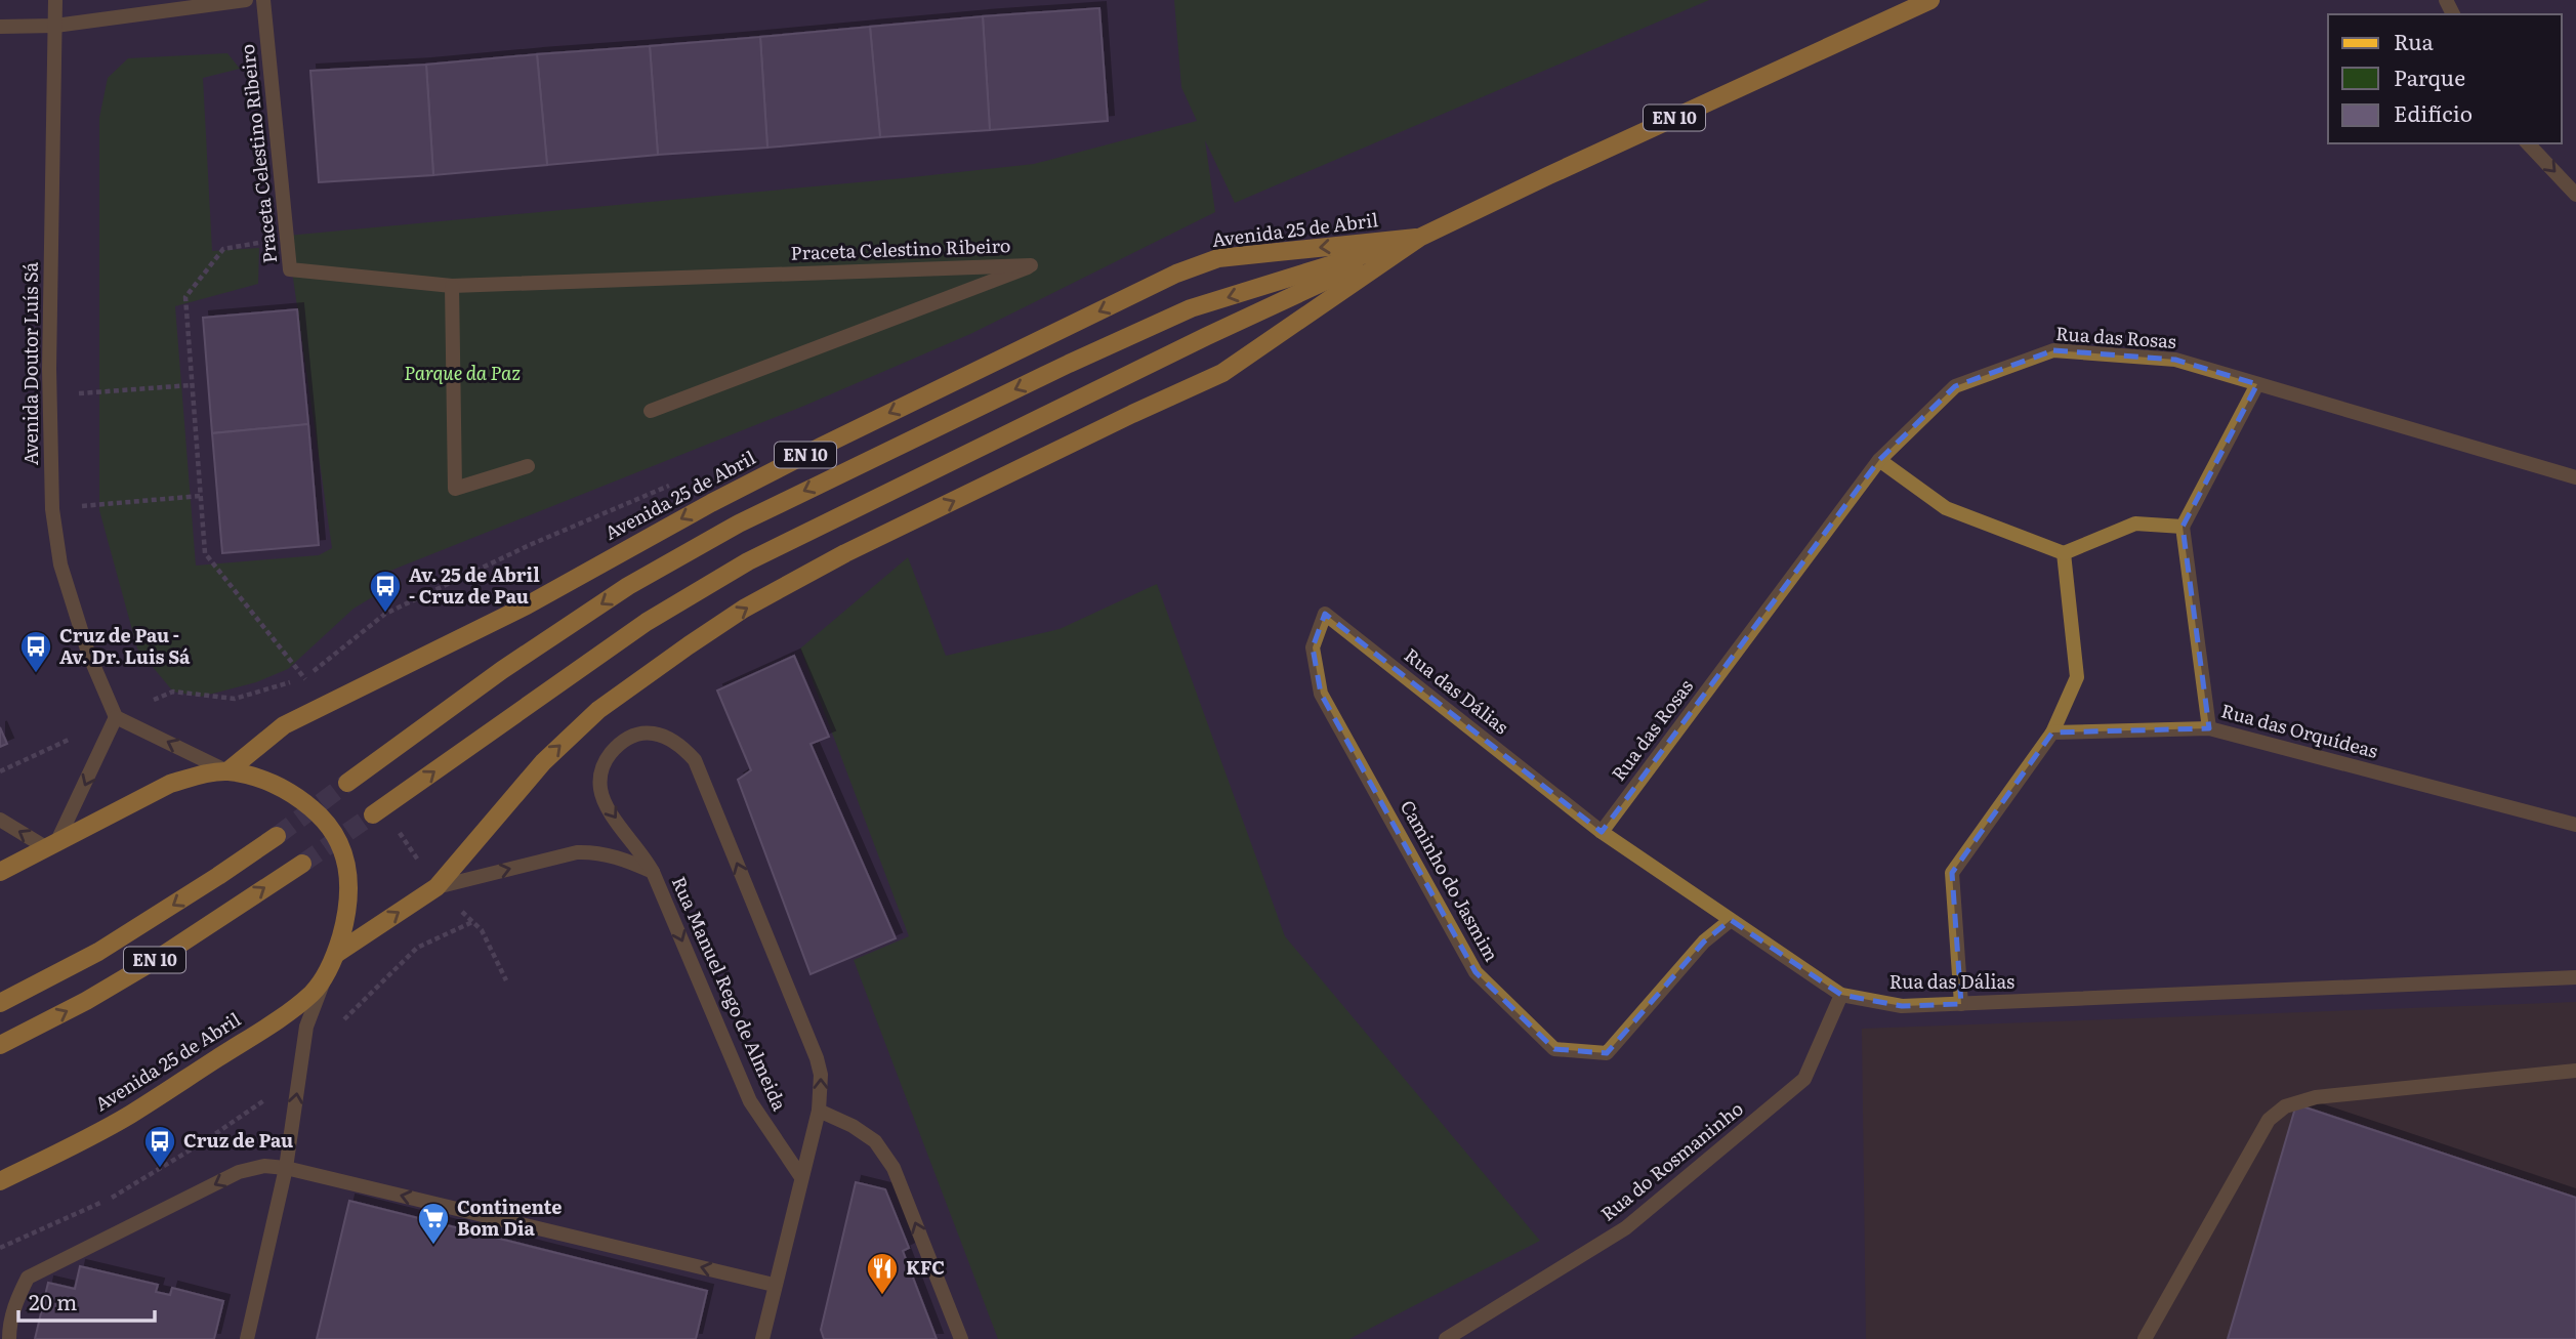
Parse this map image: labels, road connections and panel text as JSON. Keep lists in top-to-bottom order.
{
  "streets": {
    "main road": ["EN 10", "Avenida 25 de Abril"],
    "street": [
      "Praceta Celestino Ribeiro",
      "Rua das Rosas",
      "Avenida Doutor Luís Sá",
      "Rua das Dálias",
      "Rua das Orquídeas",
      "Caminho do Jasmim",
      "Rua Manuel Rego de Almeida",
      "Rua do Rosmaninho"
    ]
  },
  "crossings": [
    ["EN 10", "Avenida 25 de Abril"],
    ["EN 10", "Avenida Doutor Luís Sá"],
    ["Avenida 25 de Abril", "Rua Manuel Rego de Almeida"],
    ["Rua das Rosas", "Rua das Dálias"],
    ["Rua das Dálias", "Caminho do Jasmim"],
    ["Rua das Dálias", "Rua do Rosmaninho"]
  ],
  "one_way": ["Rua Manuel Rego de Almeida"],
  "parks": ["Parque da Paz"],
  "places": {
    "bus stop": ["Av. 25 de Abril - Cruz de Pau", "Cruz de Pau - Av. Dr. Luis Sá", "Cruz de Pau"],
    "supermarket": ["Continente Bom Dia"],
    "restaurant": ["KFC"]
  },
  "legend": ["Rua", "Parque", "Edifício"],
  "scale_bar": "20 m"
}
